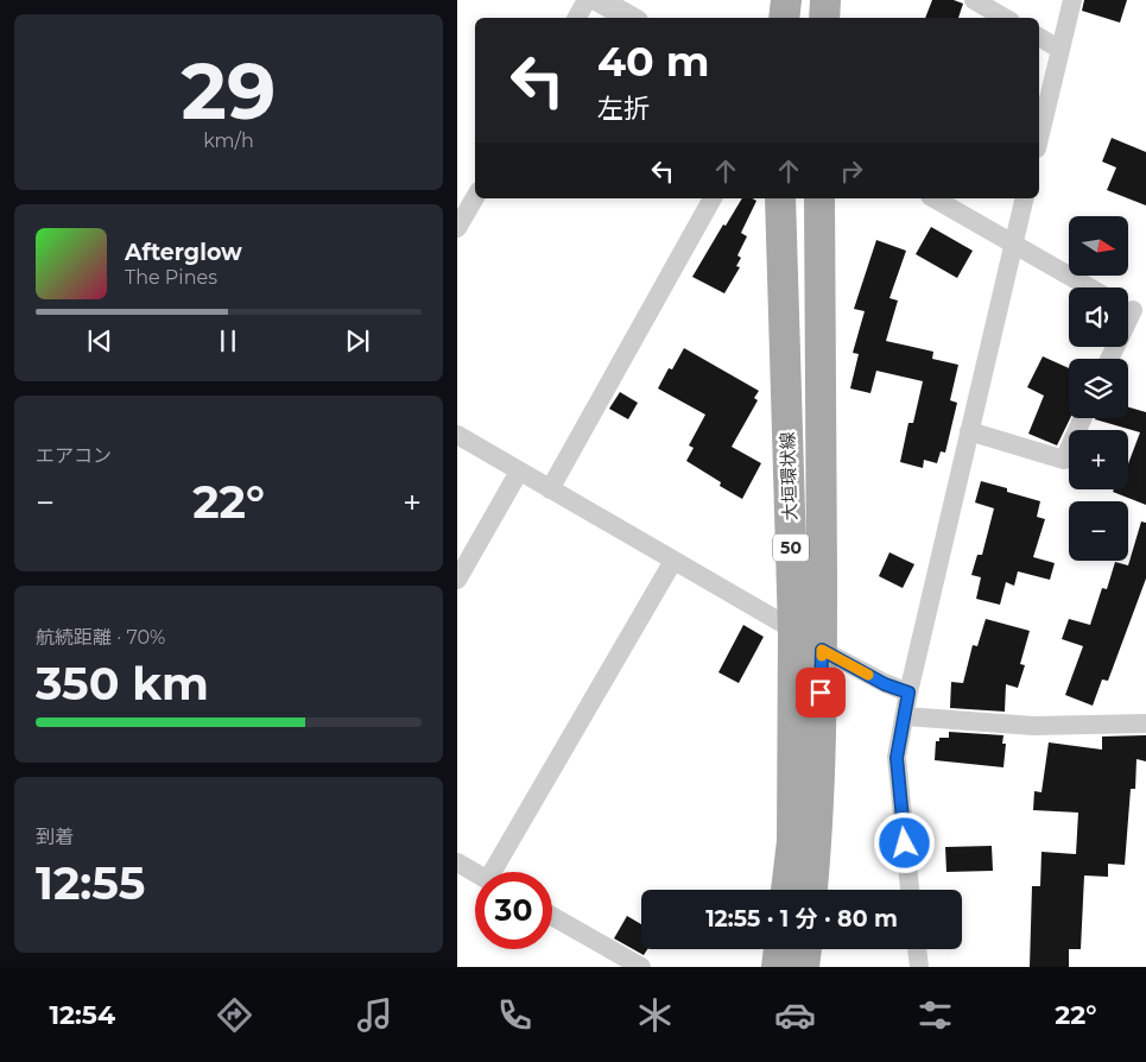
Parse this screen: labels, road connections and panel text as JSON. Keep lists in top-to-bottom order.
{
  "streets": {
    "main road": ["大垣環状線", "50"]
  },
  "north": "right",
  "page": {
    "tile": [
      ["29", "km/h"],
      "エアコン",
      ["航続距離 · 70%", "350 km"],
      ["到着", "12:55"]
    ],
    "turn": ["40 m", "左折"],
    "map_buttons": ["+", "−"],
    "song": ["Afterglow", "The Pines"],
    "heat": ["−", "22°", "+"],
    "limit": "30",
    "trip": "12:55 · 1 分 · 80 m",
    "tabs": ["12:54", "22°"]
  }
}
